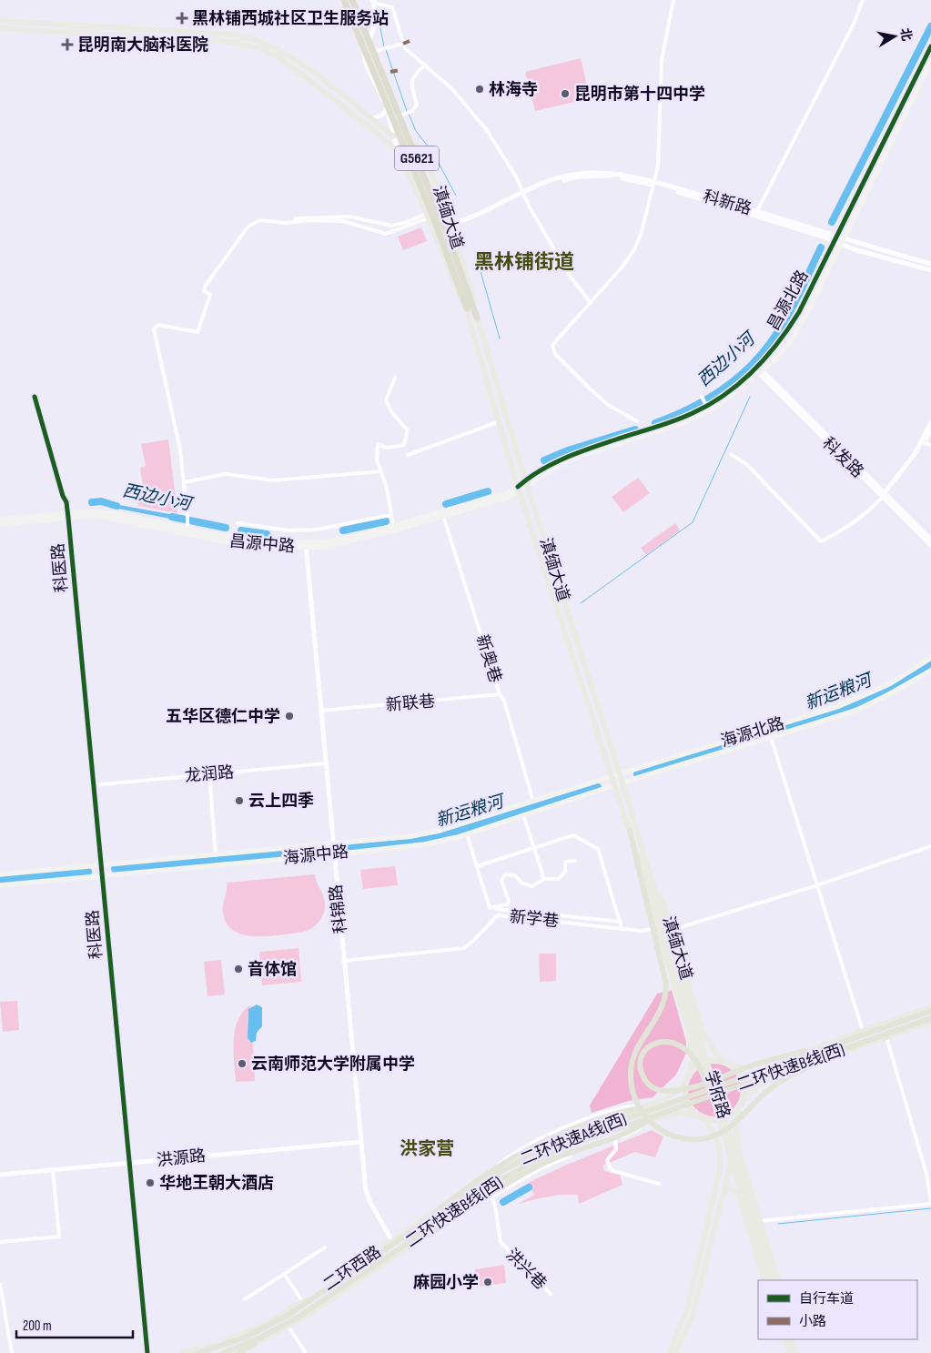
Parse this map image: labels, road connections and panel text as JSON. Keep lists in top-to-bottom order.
{
  "streets": {
    "highway": ["G5621", "二环快速B线(西)", "二环快速A线(西)"],
    "main road": [
      "滇缅大道",
      "昌源北路",
      "昌源中路",
      "海源北路",
      "海源中路",
      "学府路",
      "二环西路"
    ],
    "street": [
      "科新路",
      "科发路",
      "科医路",
      "新奥巷",
      "新联巷",
      "龙润路",
      "科锦路",
      "新学巷",
      "洪源路",
      "洪兴巷"
    ]
  },
  "crossings": [
    ["G5621", "滇缅大道"],
    ["科新路", "滇缅大道"],
    ["科新路", "昌源北路"],
    ["滇缅大道", "昌源北路"],
    ["滇缅大道", "昌源中路"],
    ["滇缅大道", "海源北路"],
    ["滇缅大道", "海源中路"],
    ["滇缅大道", "新学巷"],
    ["滇缅大道", "学府路"],
    ["滇缅大道", "二环西路"],
    ["昌源北路", "科发路"],
    ["昌源北路", "昌源中路"],
    ["昌源中路", "科医路"],
    ["昌源中路", "新奥巷"],
    ["昌源中路", "科锦路"],
    ["科医路", "龙润路"],
    ["科医路", "海源中路"],
    ["科医路", "洪源路"],
    ["新奥巷", "新联巷"],
    ["新奥巷", "海源中路"],
    ["新联巷", "科锦路"],
    ["海源北路", "海源中路"],
    ["龙润路", "科锦路"],
    ["海源中路", "科锦路"],
    ["科锦路", "新学巷"],
    ["科锦路", "洪源路"],
    ["科锦路", "二环西路"],
    ["学府路", "二环西路"],
    ["二环西路", "洪兴巷"]
  ],
  "districts": ["黑林铺街道", "洪家营"],
  "water": ["西边小河", "新运粮河"],
  "places": {
    "health": ["黑林铺西城社区卫生服务站", "昆明南大脑科医院"],
    "other": [
      "林海寺",
      "昆明市第十四中学",
      "五华区德仁中学",
      "云上四季",
      "音体馆",
      "云南师范大学附属中学",
      "华地王朝大酒店",
      "麻园小学"
    ]
  },
  "legend": ["自行车道", "小路"],
  "scale_bar": "200 m",
  "north": "right"
}
